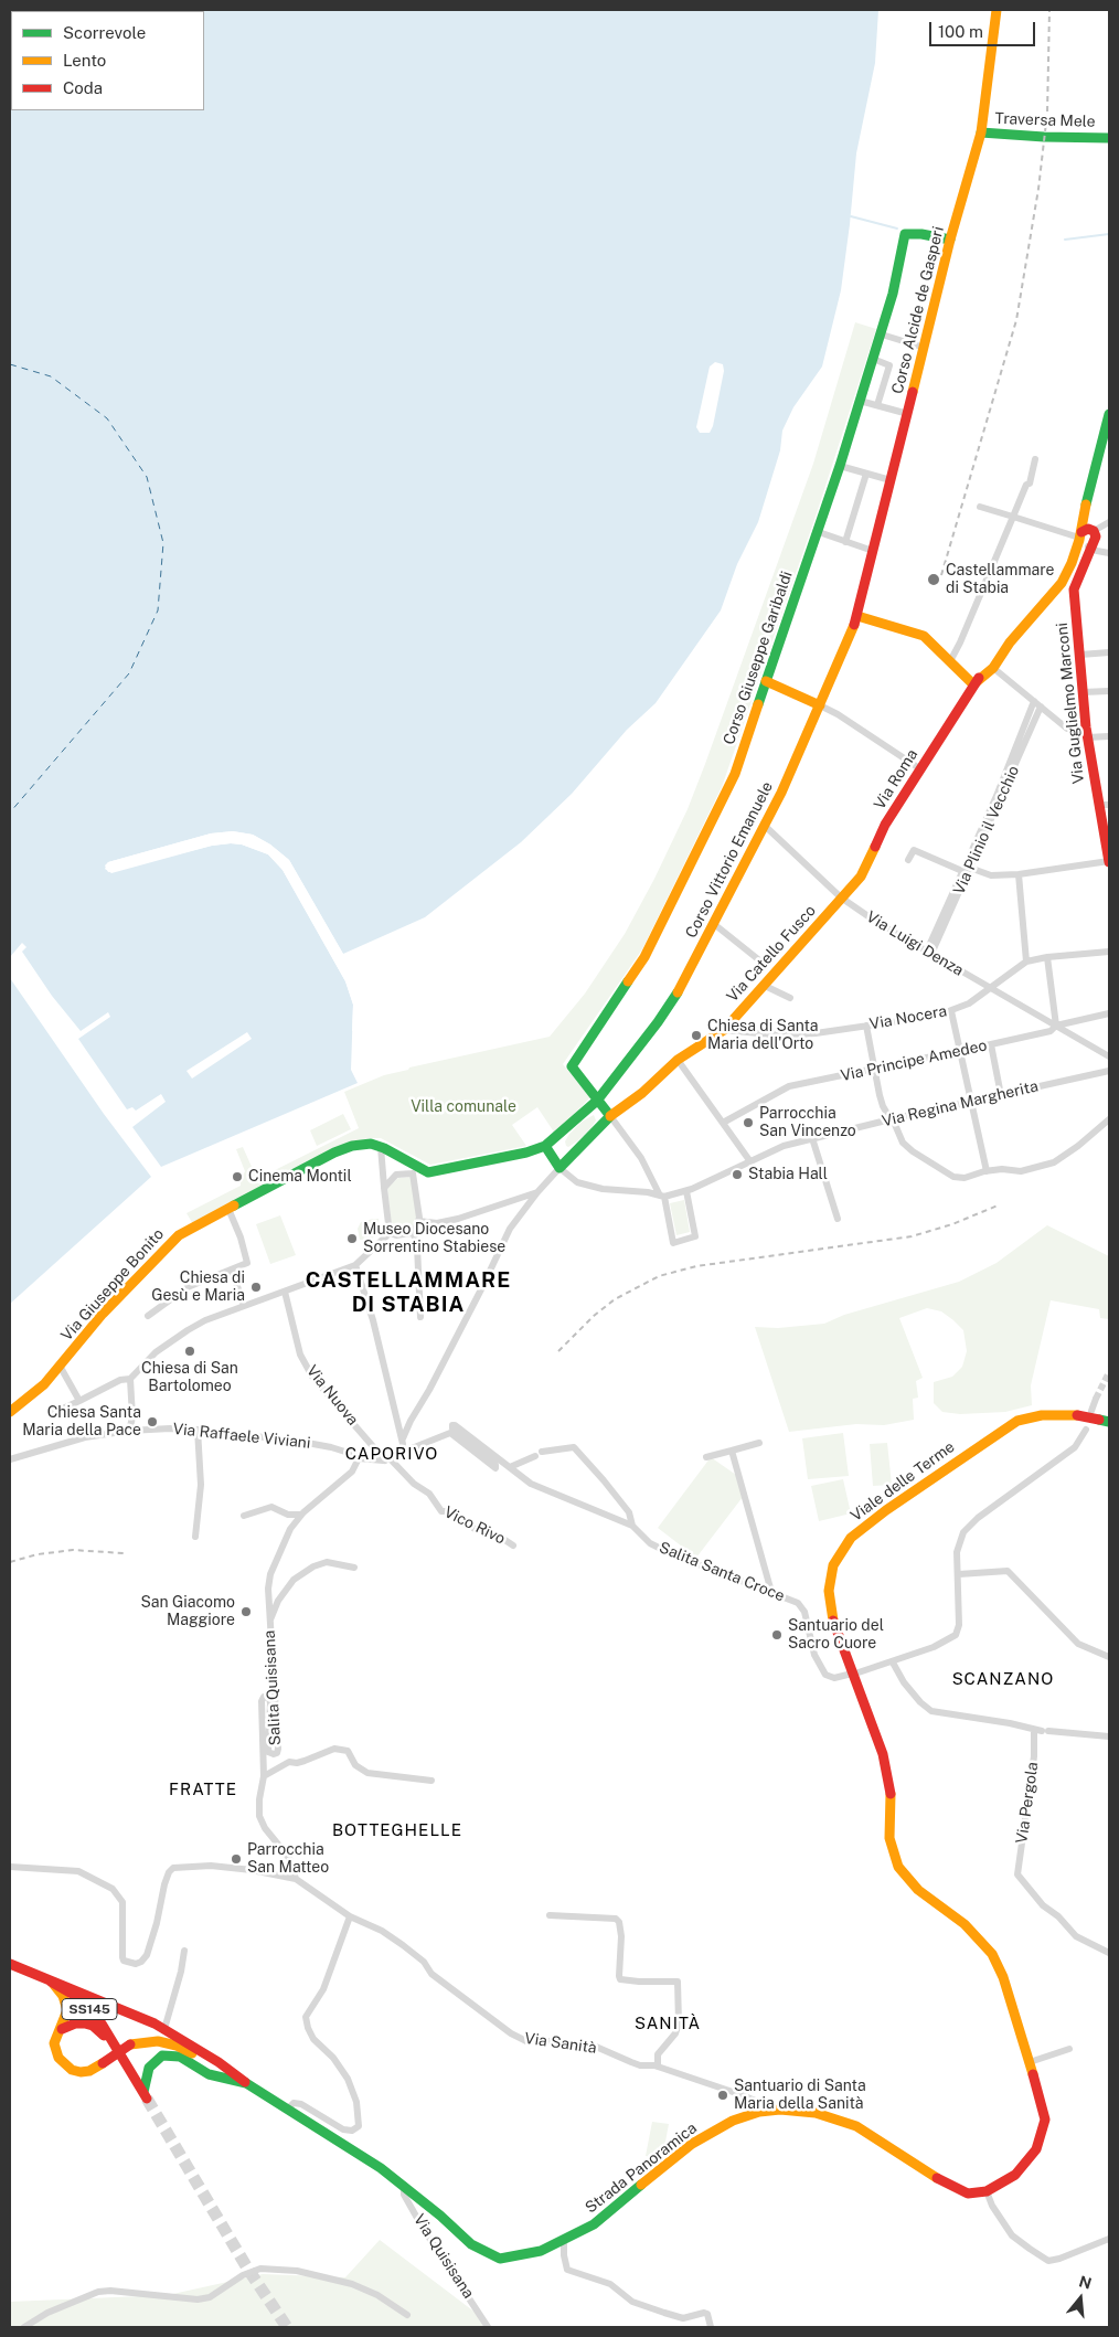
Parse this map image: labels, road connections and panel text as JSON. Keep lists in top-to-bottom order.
{
  "streets": {
    "main road": [
      "Traversa Mele",
      "Corso Alcide de Gasperi",
      "Corso Giuseppe Garibaldi",
      "Via Guglielmo Marconi",
      "Via Roma",
      "Corso Vittorio Emanuele",
      "Via Catello Fusco",
      "Via Giuseppe Bonito",
      "Viale delle Terme",
      "SS145",
      "Strada Panoramica"
    ],
    "street": [
      "Via Plinio il Vecchio",
      "Via Luigi Denza",
      "Via Nocera",
      "Via Principe Amedeo",
      "Via Regina Margherita",
      "Via Nuova",
      "Via Raffaele Viviani",
      "Vico Rivo",
      "Salita Santa Croce",
      "Salita Quisisana",
      "Via Pergola",
      "Via Sanità",
      "Via Quisisana"
    ]
  },
  "crossings": [
    ["Traversa Mele", "Corso Alcide de Gasperi"],
    ["Corso Alcide de Gasperi", "Corso Giuseppe Garibaldi"],
    ["Corso Alcide de Gasperi", "Corso Vittorio Emanuele"],
    ["Corso Giuseppe Garibaldi", "Corso Vittorio Emanuele"],
    ["Via Roma", "Via Luigi Denza"],
    ["Via Roma", "Via Catello Fusco"],
    ["Via Plinio il Vecchio", "Via Luigi Denza"],
    ["Corso Vittorio Emanuele", "Via Luigi Denza"],
    ["Via Luigi Denza", "Via Catello Fusco"],
    ["Via Luigi Denza", "Via Nocera"],
    ["Via Luigi Denza", "Via Principe Amedeo"],
    ["Via Catello Fusco", "Via Nocera"],
    ["Via Nuova", "Vico Rivo"],
    ["Via Raffaele Viviani", "Salita Quisisana"],
    ["Viale delle Terme", "Salita Santa Croce"],
    ["SS145", "Strada Panoramica"],
    ["Via Sanità", "Strada Panoramica"],
    ["Strada Panoramica", "Via Quisisana"]
  ],
  "districts": [
    "CASTELLAMMARE DI STABIA",
    "CAPORIVO",
    "SCANZANO",
    "FRATTE",
    "BOTTEGHELLE",
    "SANITÀ"
  ],
  "parks": ["Villa comunale"],
  "places": [
    "Castellammare di Stabia",
    "Chiesa di Santa Maria dell'Orto",
    "Parrocchia San Vincenzo",
    "Stabia Hall",
    "Cinema Montil",
    "Museo Diocesano Sorrentino Stabiese",
    "Chiesa di Gesù e Maria",
    "Chiesa di San Bartolomeo",
    "Chiesa Santa Maria della Pace",
    "San Giacomo Maggiore",
    "Santuario del Sacro Cuore",
    "Parrocchia San Matteo",
    "Santuario di Santa Maria della Sanità"
  ],
  "legend": ["Scorrevole", "Lento", "Coda"],
  "scale_bar": "100 m",
  "north": "top"
}
